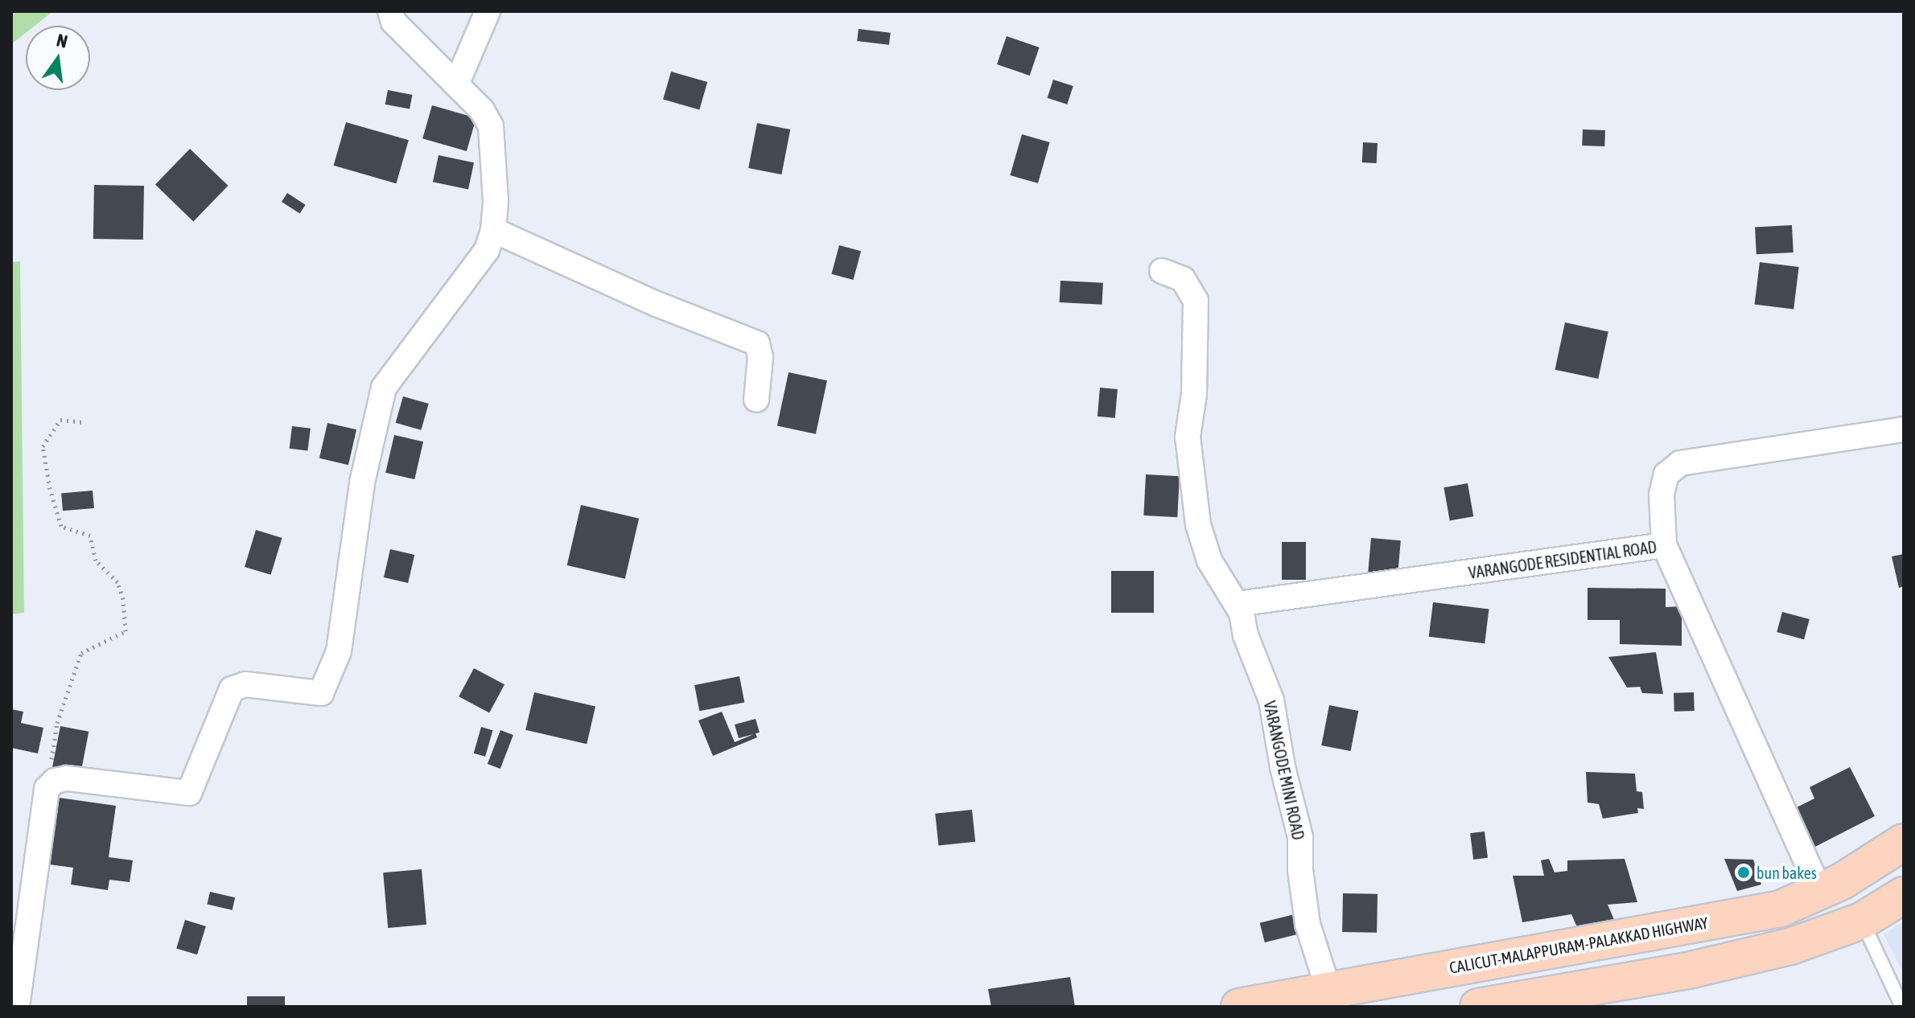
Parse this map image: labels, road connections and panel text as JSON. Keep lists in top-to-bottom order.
{
  "streets": {
    "highway": ["CALICUT-MALAPPURAM-PALAKKAD HIGHWAY"],
    "street": ["VARANGODE RESIDENTIAL ROAD", "VARANGODE MINI ROAD"]
  },
  "crossings": [
    ["VARANGODE RESIDENTIAL ROAD", "VARANGODE MINI ROAD"],
    ["VARANGODE RESIDENTIAL ROAD", "CALICUT-MALAPPURAM-PALAKKAD HIGHWAY"],
    ["VARANGODE MINI ROAD", "CALICUT-MALAPPURAM-PALAKKAD HIGHWAY"]
  ],
  "places": ["bun bakes"],
  "north": "top"
}
